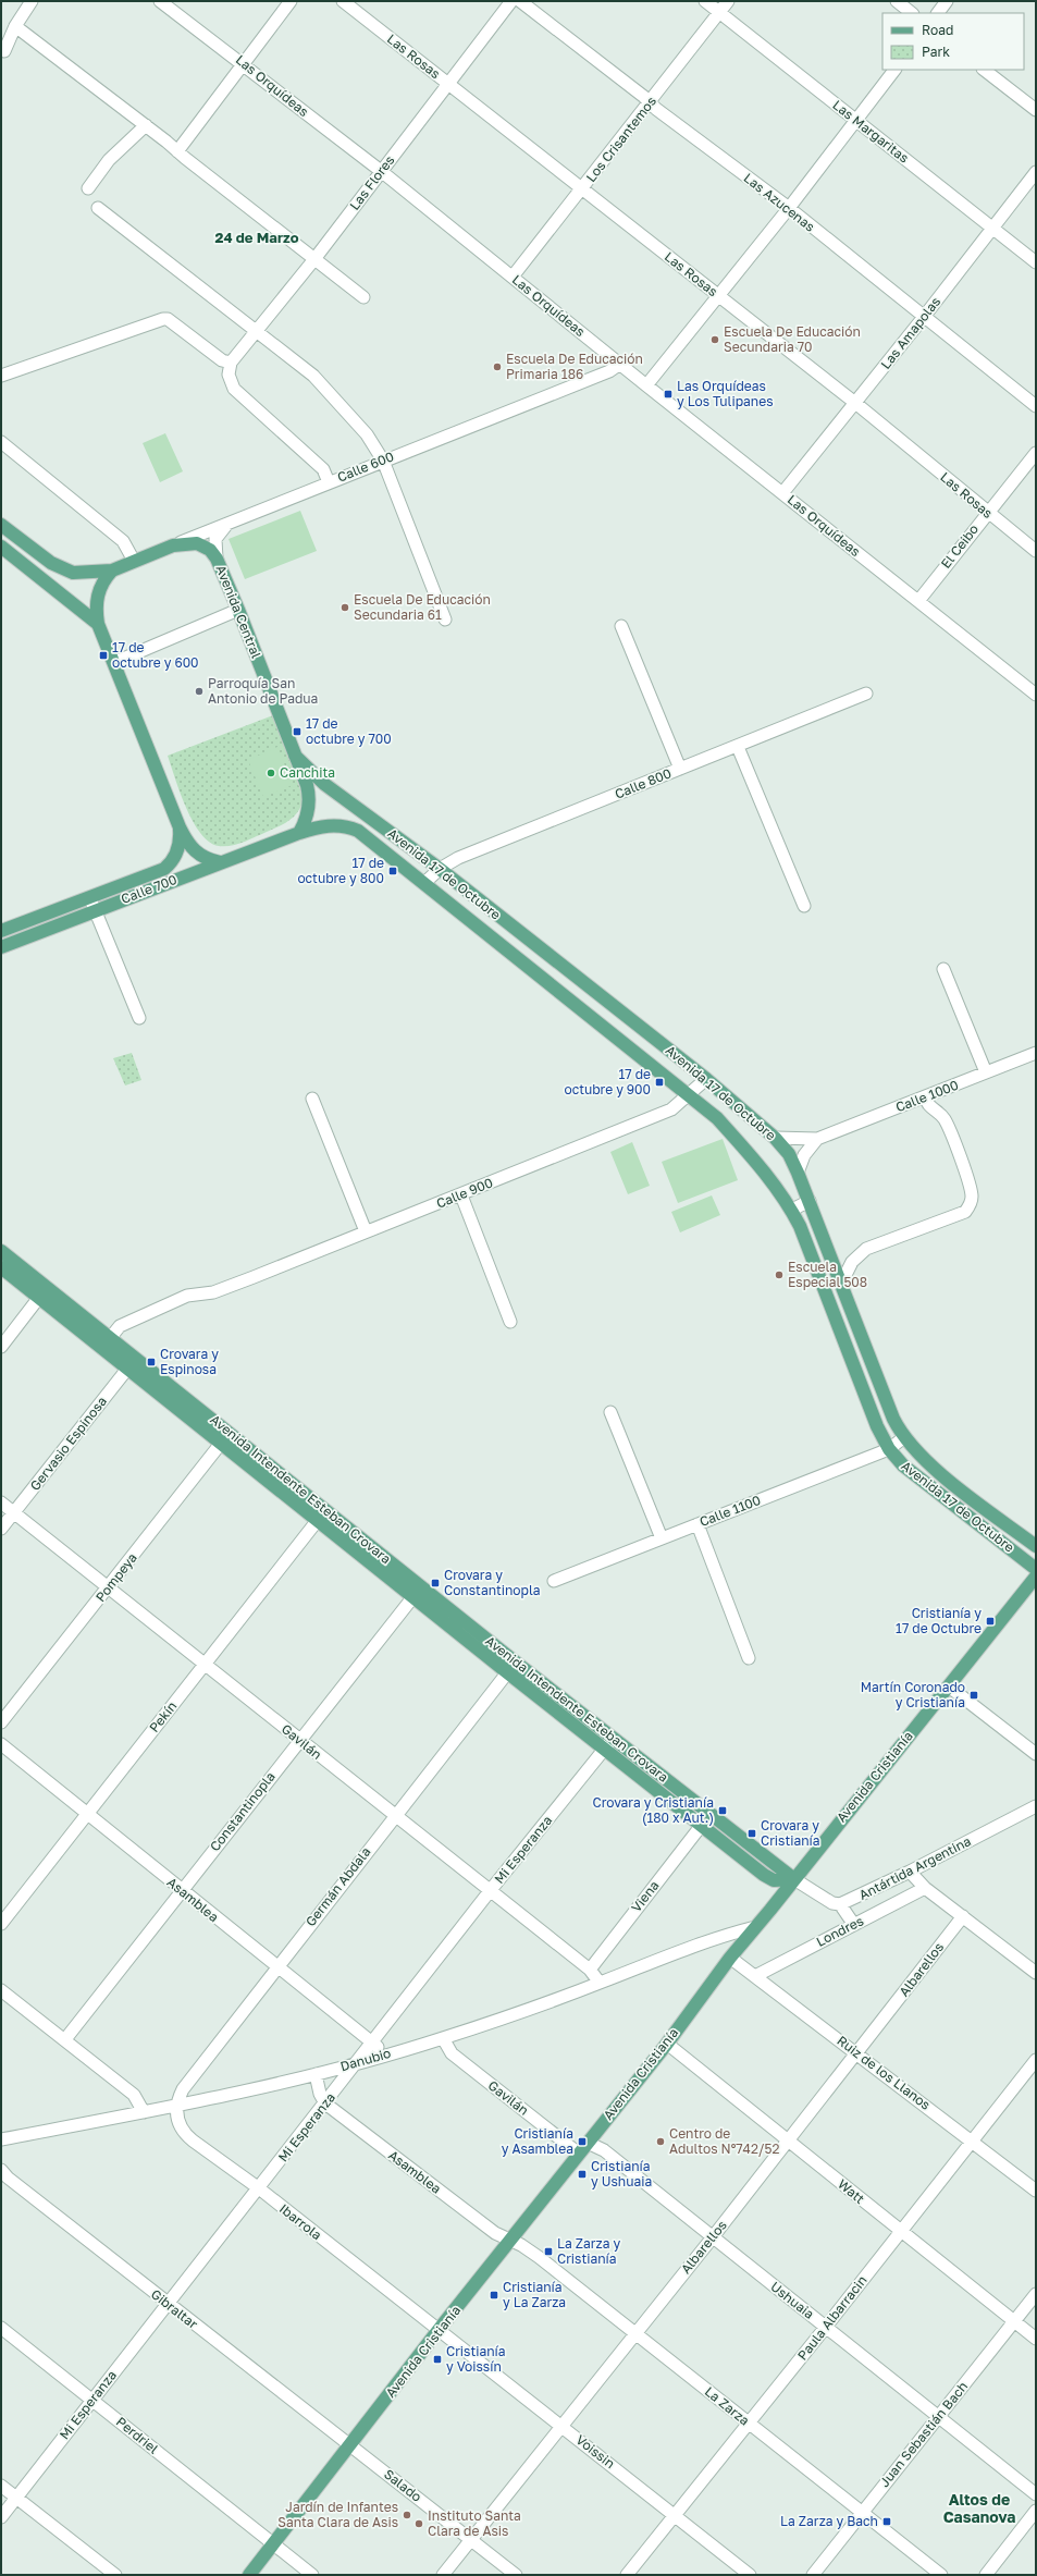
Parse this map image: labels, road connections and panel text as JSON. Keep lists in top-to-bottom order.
{
  "streets": {
    "main road": [
      "Calle 600",
      "Avenida Central",
      "Avenida 17 de Octubre",
      "Calle 700",
      "Avenida Intendente Esteban Crovara",
      "Avenida Cristianía"
    ],
    "street": [
      "Las Rosas",
      "Las Orquídeas",
      "Las Margaritas",
      "Los Crisantemos",
      "Las Flores",
      "Las Azucenas",
      "Las Amapolas",
      "El Ceibo",
      "Calle 800",
      "Calle 1000",
      "Calle 900",
      "Gervasio Espinosa",
      "Calle 1100",
      "Pompeya",
      "Pekín",
      "Gavilán",
      "Constantinopla",
      "Mi Esperanza",
      "Antártida Argentina",
      "Germán Abdala",
      "Viena",
      "Asamblea",
      "Londres",
      "Albarellos",
      "Danubio",
      "Ruiz de los Llanos",
      "Watt",
      "Ibarrola",
      "Ushuaia",
      "Gibraltar",
      "Paula Albarracin",
      "La Zarza",
      "Juan Sebastián Bach",
      "Perdriel",
      "Voissin",
      "Salado"
    ]
  },
  "crossings": [
    ["Las Rosas", "Los Crisantemos"],
    ["Las Rosas", "Las Flores"],
    ["Las Rosas", "Las Amapolas"],
    ["Las Rosas", "El Ceibo"],
    ["Las Orquídeas", "Los Crisantemos"],
    ["Las Orquídeas", "Las Flores"],
    ["Las Orquídeas", "Las Amapolas"],
    ["Las Orquídeas", "Calle 600"],
    ["Las Orquídeas", "El Ceibo"],
    ["Las Margaritas", "Los Crisantemos"],
    ["Las Margaritas", "Las Amapolas"],
    ["Los Crisantemos", "Las Azucenas"],
    ["Las Azucenas", "Las Amapolas"],
    ["Calle 600", "Avenida Central"],
    ["Avenida Central", "Avenida 17 de Octubre"],
    ["Avenida Central", "Calle 700"],
    ["Calle 800", "Avenida 17 de Octubre"],
    ["Avenida 17 de Octubre", "Calle 700"],
    ["Avenida 17 de Octubre", "Calle 1000"],
    ["Avenida 17 de Octubre", "Calle 900"],
    ["Avenida 17 de Octubre", "Calle 1100"],
    ["Calle 900", "Avenida Intendente Esteban Crovara"],
    ["Gervasio Espinosa", "Avenida Intendente Esteban Crovara"],
    ["Gervasio Espinosa", "Gavilán"],
    ["Avenida Intendente Esteban Crovara", "Pompeya"],
    ["Avenida Intendente Esteban Crovara", "Pekín"],
    ["Avenida Intendente Esteban Crovara", "Avenida Cristianía"],
    ["Avenida Intendente Esteban Crovara", "Constantinopla"],
    ["Avenida Intendente Esteban Crovara", "Mi Esperanza"],
    ["Avenida Intendente Esteban Crovara", "Germán Abdala"],
    ["Avenida Intendente Esteban Crovara", "Viena"],
    ["Pompeya", "Gavilán"],
    ["Pekín", "Gavilán"],
    ["Pekín", "Asamblea"],
    ["Gavilán", "Avenida Cristianía"],
    ["Gavilán", "Constantinopla"],
    ["Gavilán", "Mi Esperanza"],
    ["Gavilán", "Germán Abdala"],
    ["Gavilán", "Viena"],
    ["Gavilán", "Danubio"],
    ["Avenida Cristianía", "Asamblea"],
    ["Avenida Cristianía", "Danubio"],
    ["Avenida Cristianía", "Ruiz de los Llanos"],
    ["Avenida Cristianía", "Watt"],
    ["Avenida Cristianía", "Ibarrola"],
    ["Avenida Cristianía", "Ushuaia"],
    ["Avenida Cristianía", "Gibraltar"],
    ["Avenida Cristianía", "La Zarza"],
    ["Avenida Cristianía", "Perdriel"],
    ["Avenida Cristianía", "Voissin"],
    ["Avenida Cristianía", "Salado"],
    ["Constantinopla", "Asamblea"],
    ["Mi Esperanza", "Asamblea"],
    ["Mi Esperanza", "Danubio"],
    ["Mi Esperanza", "Ibarrola"],
    ["Mi Esperanza", "Gibraltar"],
    ["Mi Esperanza", "Perdriel"],
    ["Germán Abdala", "Asamblea"],
    ["Germán Abdala", "Danubio"],
    ["Germán Abdala", "Ibarrola"],
    ["Asamblea", "Danubio"],
    ["Asamblea", "La Zarza"],
    ["Londres", "Ruiz de los Llanos"],
    ["Albarellos", "Ruiz de los Llanos"],
    ["Albarellos", "Watt"],
    ["Albarellos", "Ushuaia"],
    ["Albarellos", "La Zarza"],
    ["Albarellos", "Voissin"],
    ["Albarellos", "Salado"],
    ["Danubio", "Ibarrola"],
    ["Ruiz de los Llanos", "Paula Albarracin"],
    ["Watt", "Paula Albarracin"],
    ["Watt", "Juan Sebastián Bach"],
    ["Ibarrola", "Voissin"],
    ["Ushuaia", "Paula Albarracin"],
    ["Ushuaia", "Juan Sebastián Bach"],
    ["Gibraltar", "Salado"],
    ["Paula Albarracin", "La Zarza"],
    ["Paula Albarracin", "Voissin"],
    ["La Zarza", "Juan Sebastián Bach"]
  ],
  "districts": ["24 de Marzo", "Altos de Casanova"],
  "places": {
    "other": [
      "Escuela De Educación Secundaria 70",
      "Escuela De Educación Primaria 186",
      "Escuela De Educación Secundaria 61",
      "Parroquía San Antonio de Padua",
      "Canchita",
      "Escuela Especial 508",
      "Centro de Adultos Nº742/52",
      "Jardín de Infantes Santa Clara de Asis",
      "Instituto Santa Clara de Asis"
    ],
    "transit": [
      "Las Orquídeas y Los Tulipanes",
      "17 de octubre y 600",
      "17 de octubre y 700",
      "17 de octubre y 800",
      "17 de octubre y 900",
      "Crovara y Espinosa",
      "Crovara y Constantinopla",
      "Cristianía y 17 de Octubre",
      "Martín Coronado y Cristianía",
      "Crovara y Cristianía (180 x Aut.)",
      "Crovara y Cristianía",
      "Cristianía y Asamblea",
      "Cristianía y Ushuaia",
      "La Zarza y Cristianía",
      "Cristianía y La Zarza",
      "Cristianía y Voissín",
      "La Zarza y Bach"
    ]
  },
  "legend": ["Road", "Park"]
}
